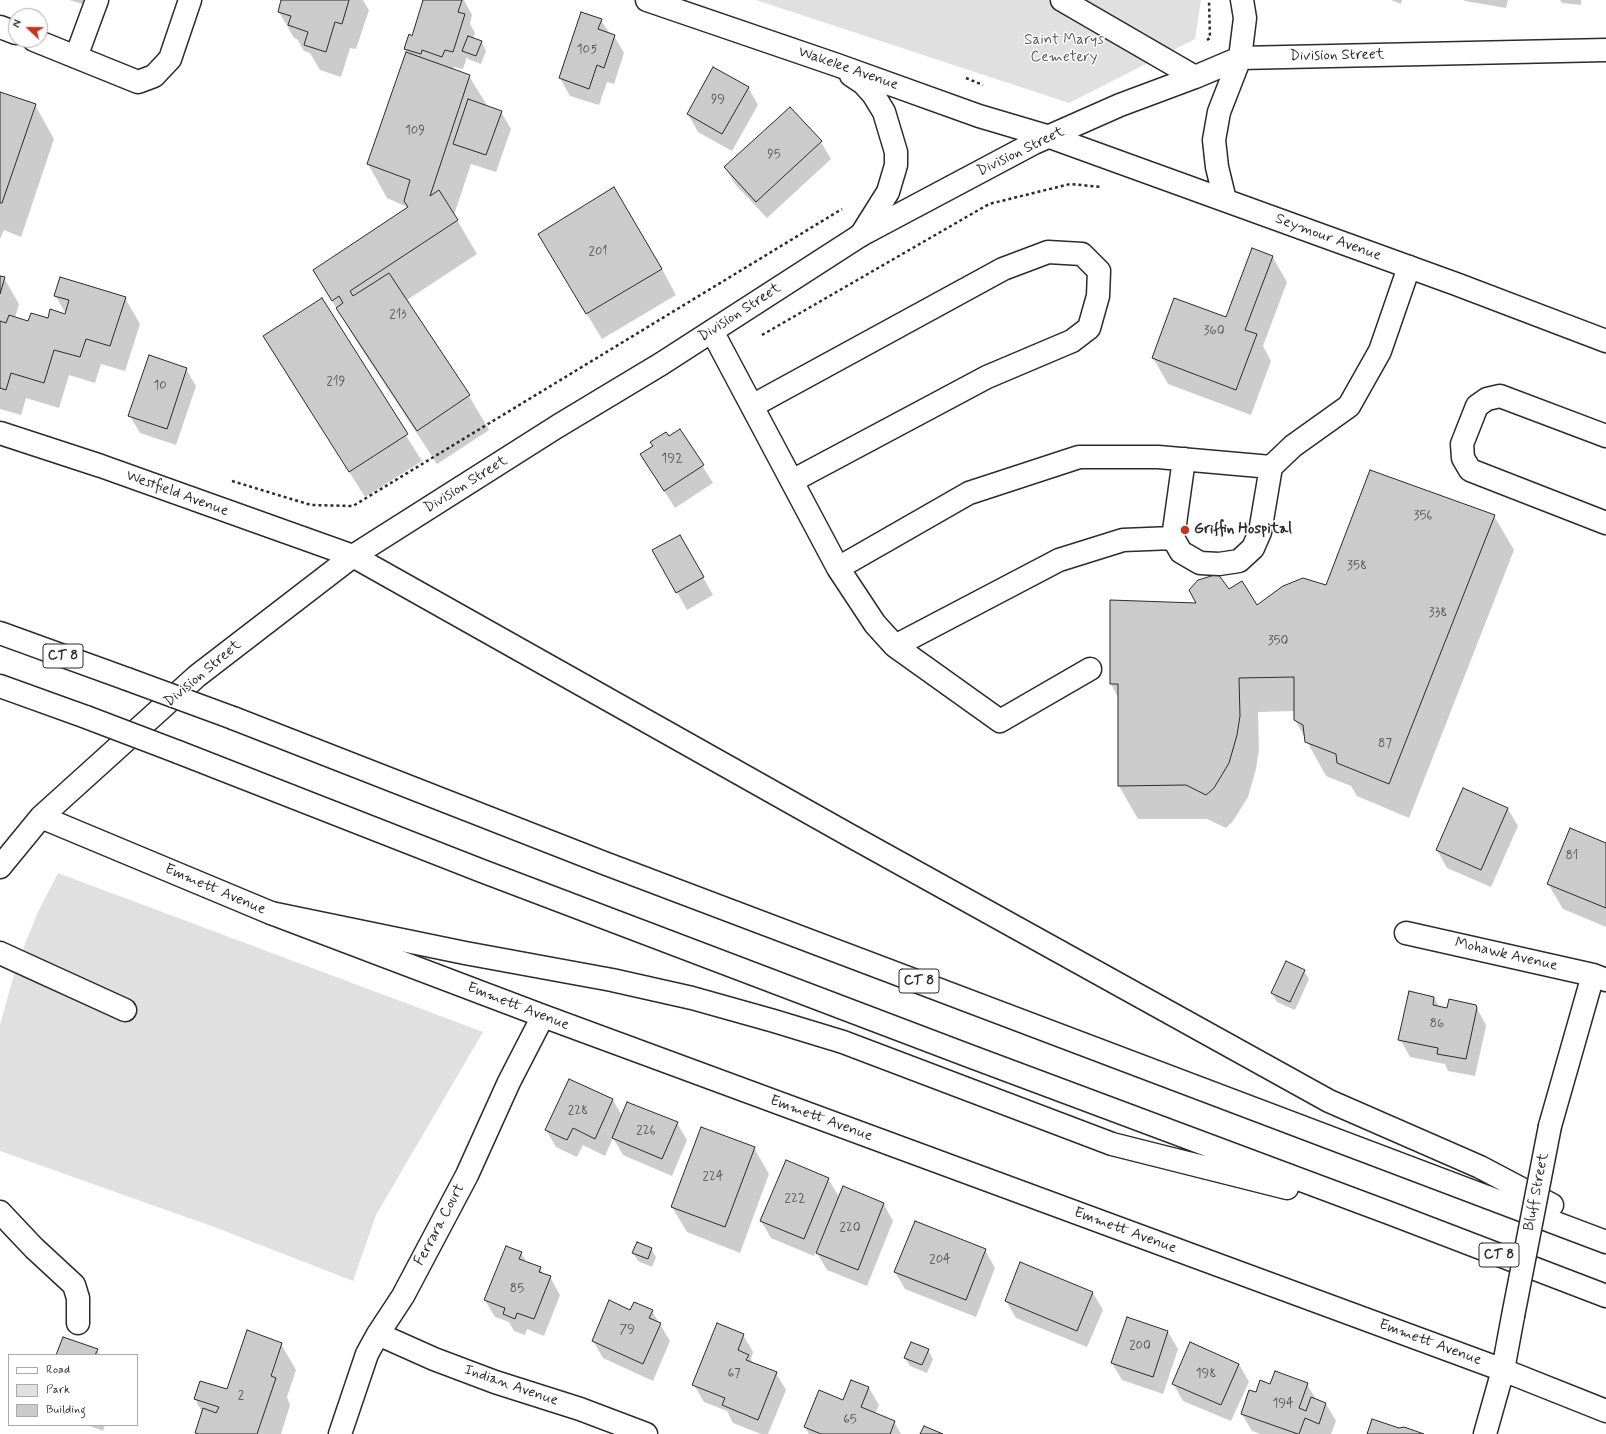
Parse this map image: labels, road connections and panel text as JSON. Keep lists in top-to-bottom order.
{
  "streets": {
    "main road": [
      "Division Street",
      "Wakelee Avenue",
      "Seymour Avenue",
      "Westfield Avenue",
      "CT 8",
      "Emmett Avenue",
      "Mohawk Avenue",
      "Bluff Street",
      "Ferrara Court",
      "Indian Avenue"
    ]
  },
  "crossings": [
    ["Division Street", "Wakelee Avenue"],
    ["Division Street", "Seymour Avenue"],
    ["Division Street", "Westfield Avenue"],
    ["Division Street", "Emmett Avenue"],
    ["Wakelee Avenue", "Seymour Avenue"],
    ["Emmett Avenue", "Bluff Street"],
    ["Emmett Avenue", "Ferrara Court"],
    ["Mohawk Avenue", "Bluff Street"],
    ["Ferrara Court", "Indian Avenue"]
  ],
  "parks": ["Saint Marys Cemetery"],
  "places": ["Griffin Hospital"],
  "house_numbers": [
    "105",
    "99",
    "109",
    "95",
    "201",
    "213",
    "360",
    "219",
    "10",
    "192",
    "356",
    "358",
    "338",
    "350",
    "87",
    "81",
    "86",
    "228",
    "226",
    "224",
    "222",
    "220",
    "204",
    "85",
    "79",
    "200",
    "67",
    "198",
    "2",
    "194",
    "65"
  ],
  "legend": ["Road", "Park", "Building"],
  "north": "left"
}
